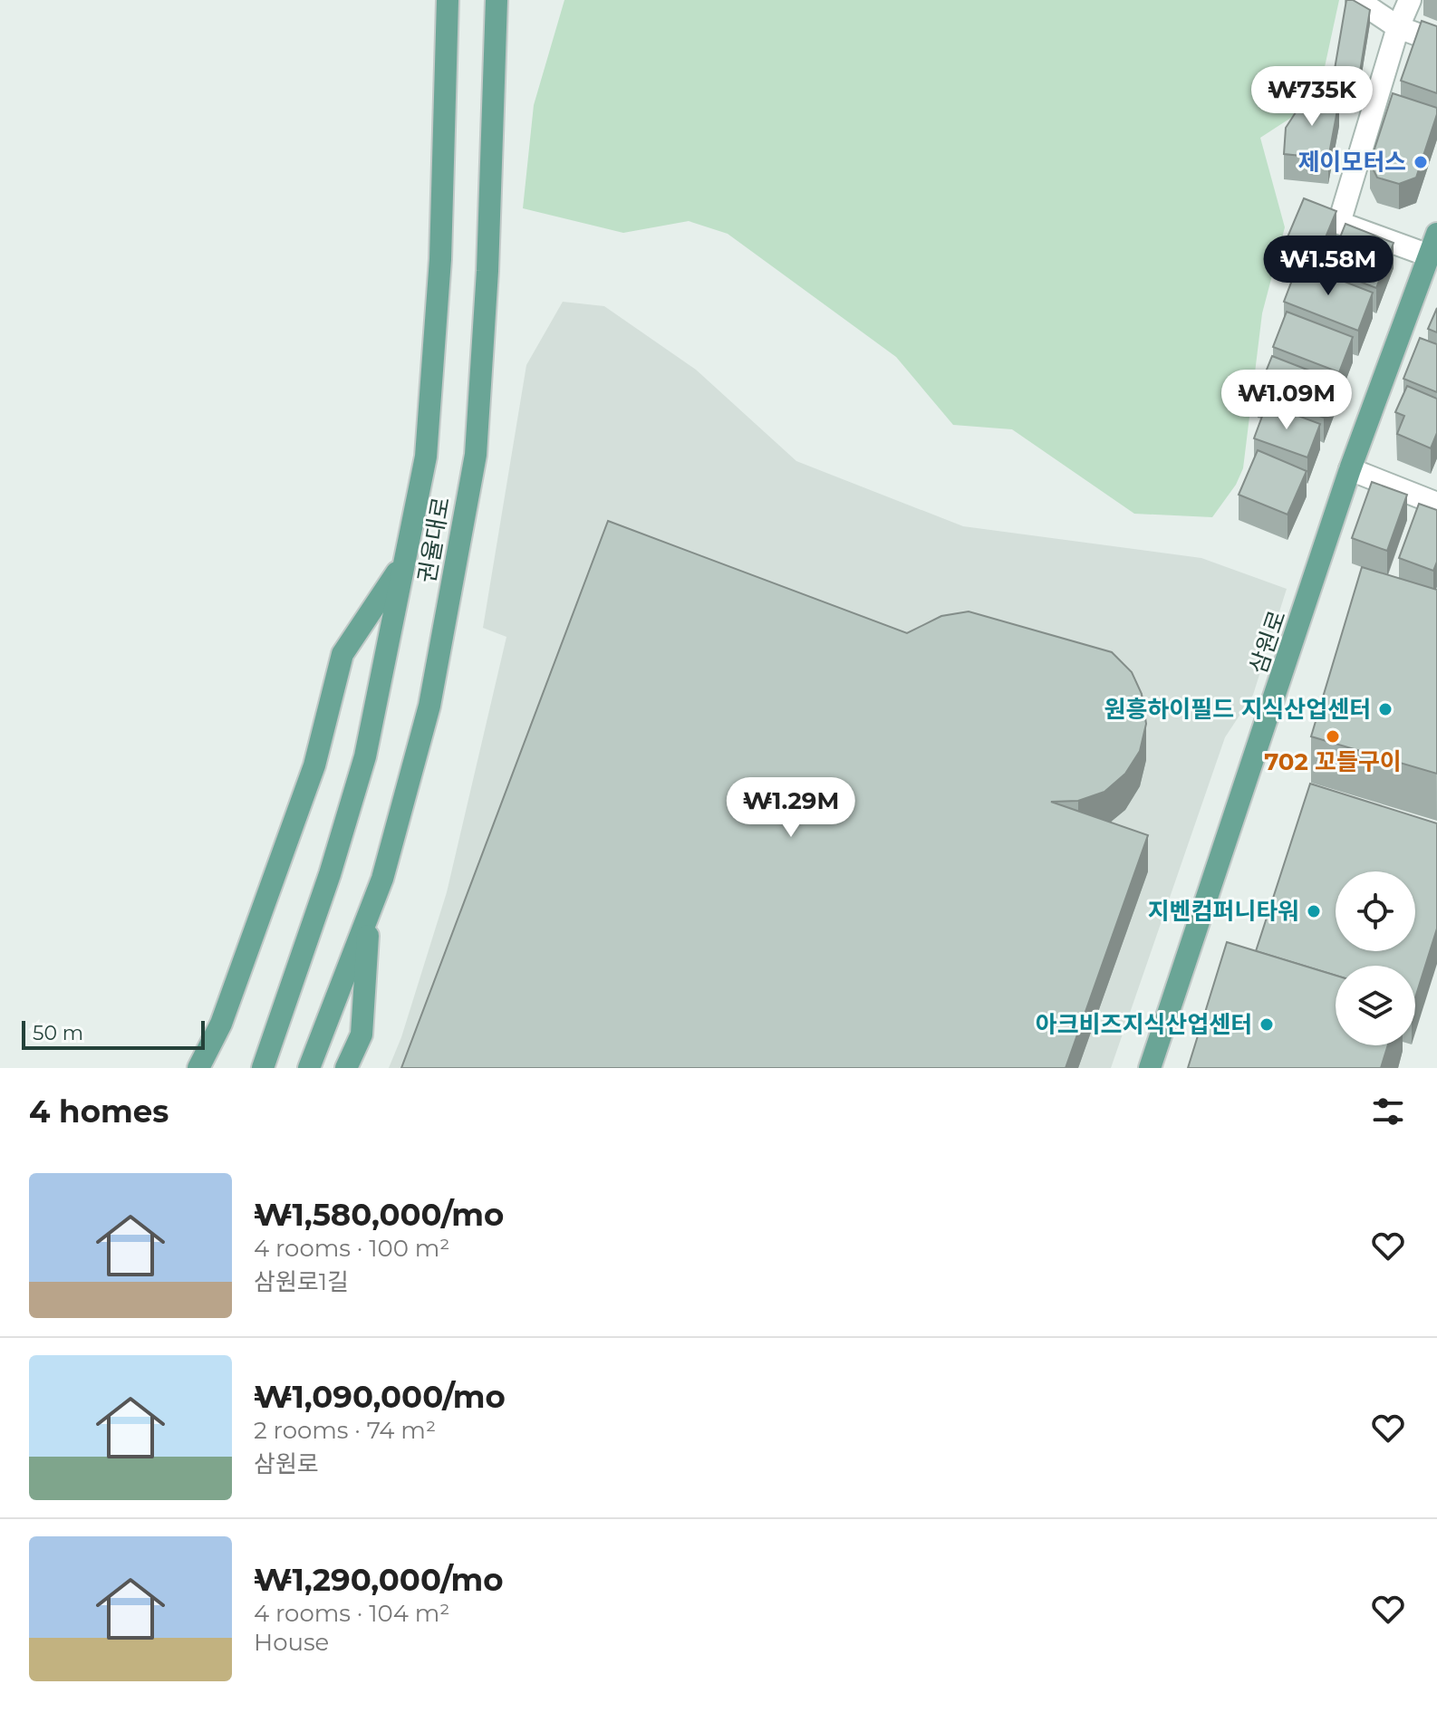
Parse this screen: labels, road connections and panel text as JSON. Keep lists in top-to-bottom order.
{
  "streets": {
    "main road": ["권율대로", "삼원로"]
  },
  "places": [
    "제이모터스",
    "원흥하이필드 지식산업센터",
    "702 꼬들구이",
    "지벤컴퍼니타워",
    "아크비즈지식산업센터"
  ],
  "scale_bar": "50 m",
  "page": {
    "price": [
      "₩735K",
      "₩1.58M",
      "₩1.09M",
      "₩1.29M"
    ],
    "scale": "50 m",
    "heading": "4 homes",
    "list": [
      {
        "name": "₩1,580,000/mo",
        "note": "4 rooms · 100 m² · 삼원로1길"
      },
      {
        "name": "₩1,090,000/mo",
        "note": "2 rooms · 74 m² · 삼원로"
      },
      {
        "name": "₩1,290,000/mo",
        "note": "4 rooms · 104 m² · House"
      }
    ]
  }
}
